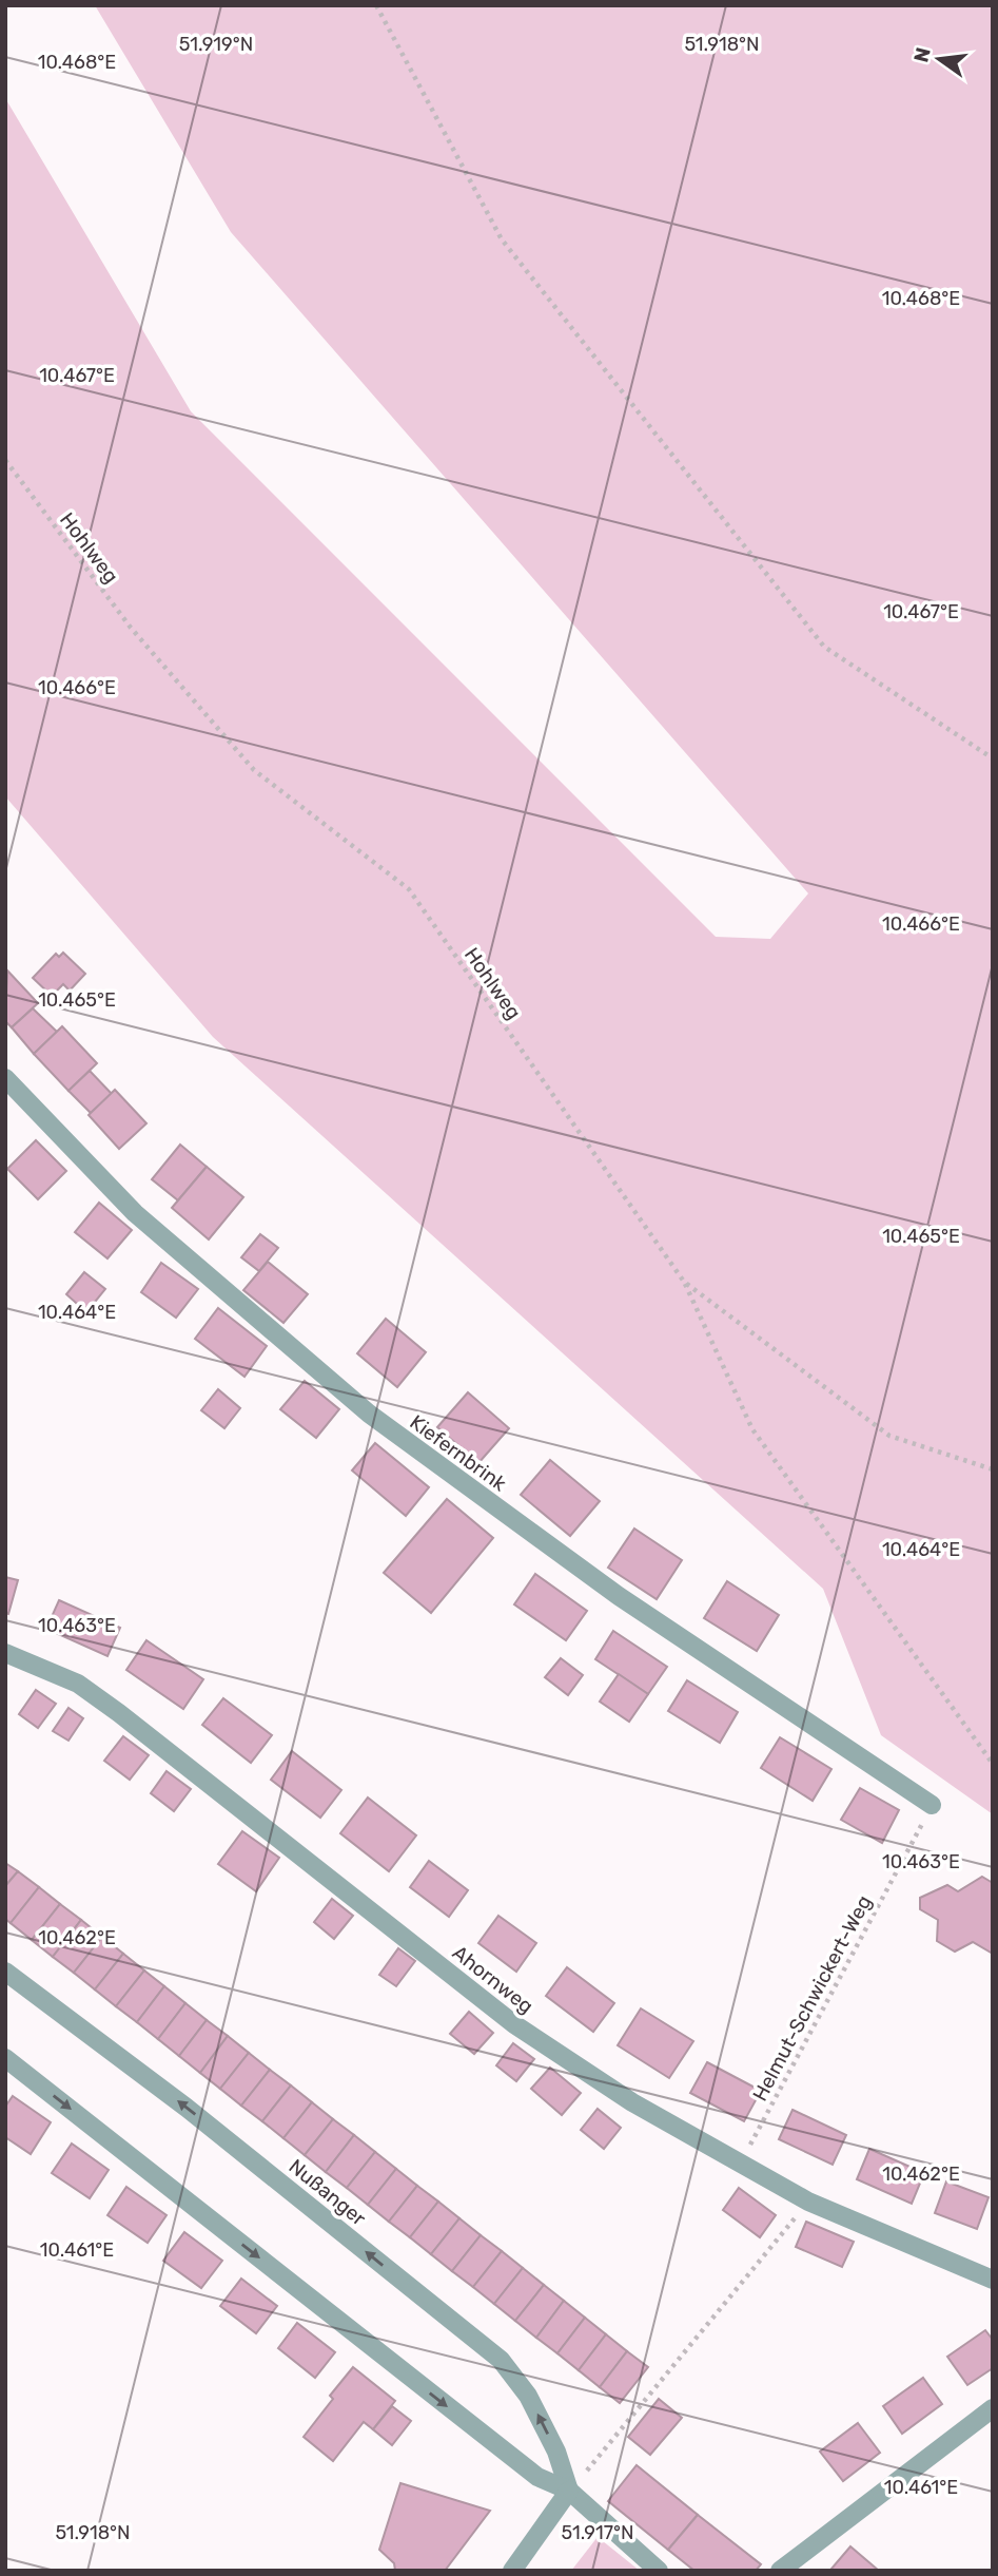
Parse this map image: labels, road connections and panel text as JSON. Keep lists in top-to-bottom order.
{
  "streets": {
    "street": ["Kiefernbrink", "Ahornweg", "Nußanger"],
    "path": ["Hohlweg", "Helmut-Schwickert-Weg"]
  },
  "crossings": [
    ["Kiefernbrink", "Helmut-Schwickert-Weg"],
    ["Ahornweg", "Helmut-Schwickert-Weg"]
  ],
  "north": "left",
  "coordinates": [
    "51.919°N",
    "51.918°N",
    "10.468°E",
    "10.467°E",
    "10.466°E",
    "10.465°E",
    "10.464°E",
    "10.463°E",
    "10.462°E",
    "10.461°E",
    "51.917°N"
  ]
}
